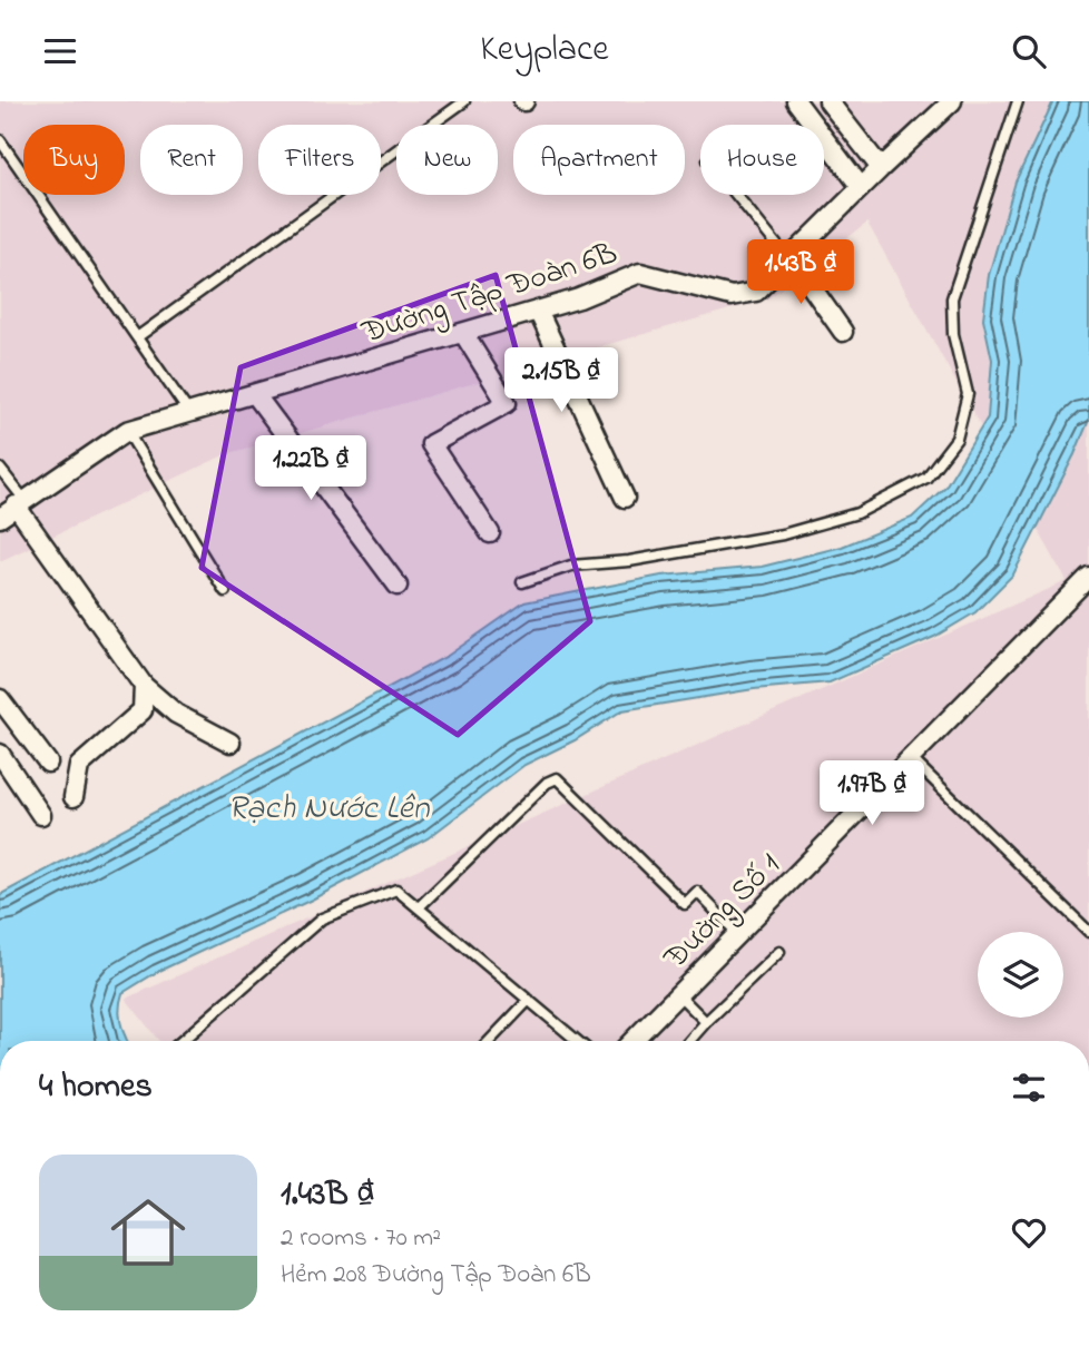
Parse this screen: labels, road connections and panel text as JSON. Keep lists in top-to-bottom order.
{
  "streets": {
    "street": ["Đường Tập Đoàn 6B", "Đường Số 1"]
  },
  "water": ["Rạch Nước Lên"],
  "page": {
    "header": "Keyplace",
    "chip": [
      "Buy",
      "Rent",
      "Filters",
      "New",
      "Apartment",
      "House"
    ],
    "price": [
      "1.43B ₫",
      "2.15B ₫",
      "1.22B ₫",
      "1.97B ₫"
    ],
    "heading": "4 homes",
    "list": [
      {
        "name": "1.43B ₫",
        "note": "2 rooms · 70 m² · Hẻm 208 Đường Tập Đoàn 6B"
      }
    ]
  }
}
